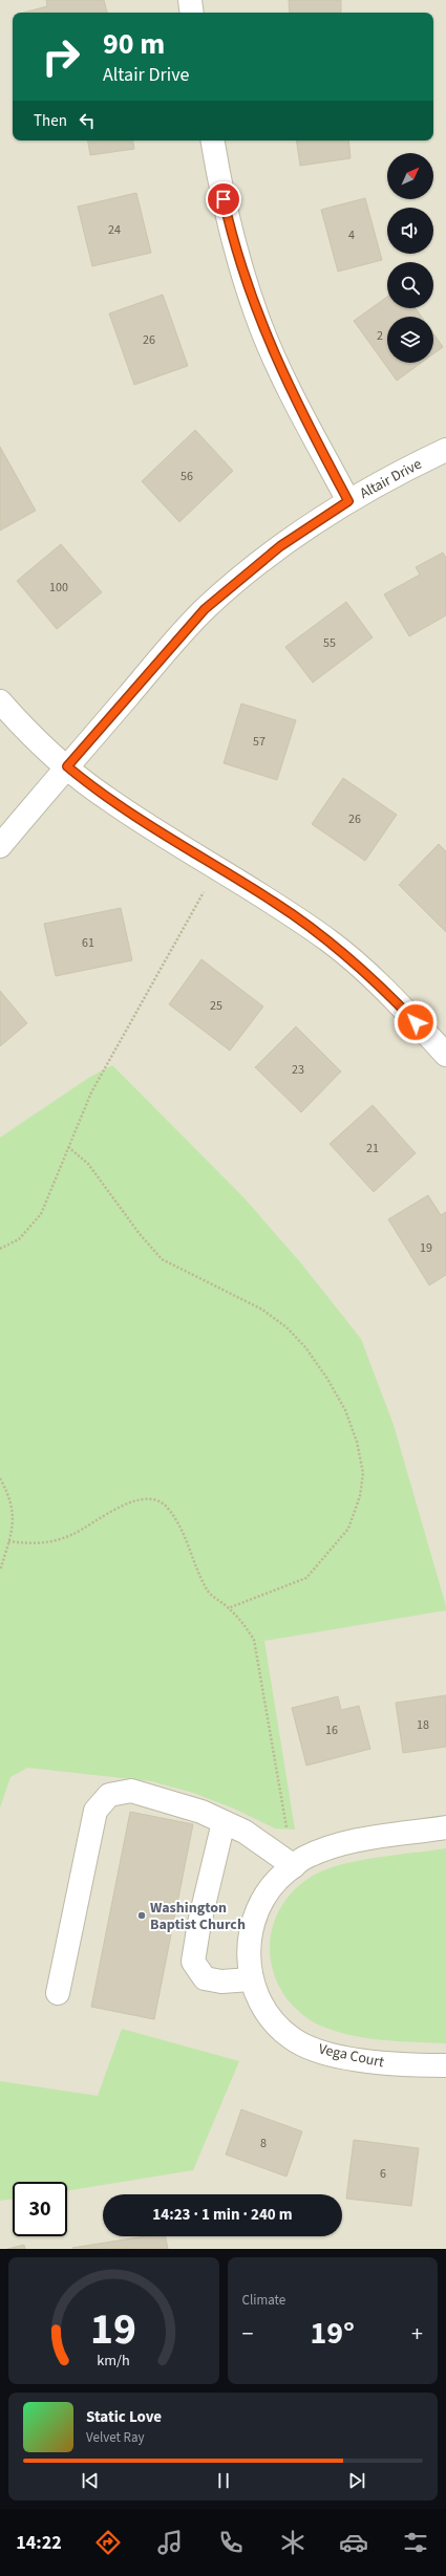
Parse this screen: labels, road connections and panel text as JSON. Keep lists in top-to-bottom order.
{
  "streets": {
    "street": ["Altair Drive", "Vega Court"]
  },
  "places": ["Washington Baptist Church"],
  "house_numbers": [
    "24",
    "4",
    "2",
    "26",
    "56",
    "100",
    "55",
    "57",
    "26",
    "61",
    "25",
    "23",
    "21",
    "19",
    "18",
    "16",
    "8",
    "6"
  ],
  "north": "top right",
  "page": {
    "turn": ["90 m", "Altair Drive"],
    "then": "Then",
    "limit": "30",
    "trip": "14:23 · 1 min · 240 m",
    "tile": "Climate",
    "heat": ["−", "19°", "+"],
    "song": ["Static Love", "Velvet Ray"],
    "tabs": "14:22",
    "gauge": ["19", "km/h"]
  }
}
